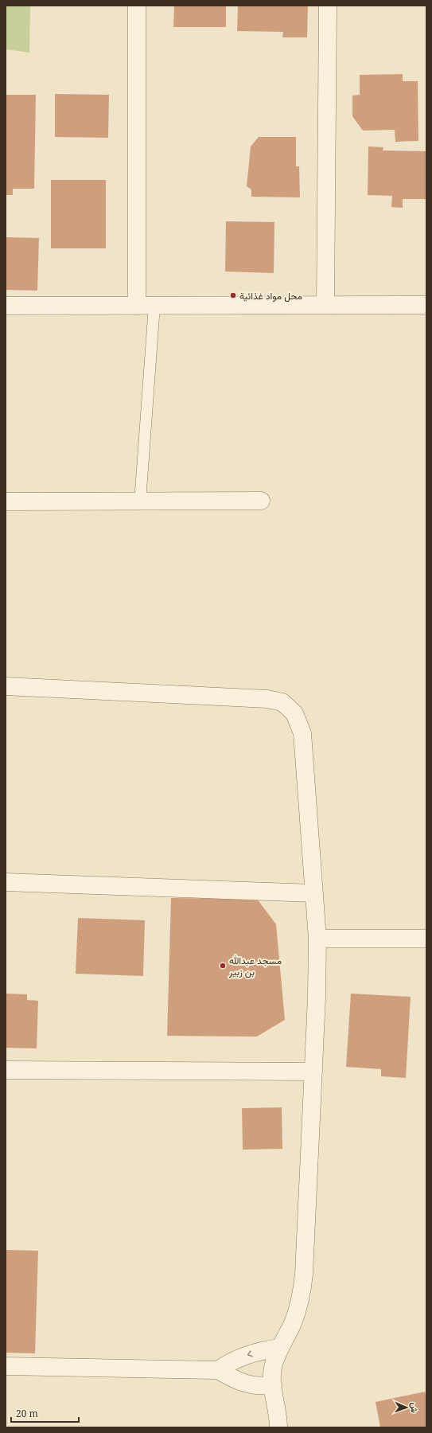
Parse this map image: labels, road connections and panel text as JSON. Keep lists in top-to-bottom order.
{
  "places": ["محل مواد غذائية", "مسجد عبدالله بن زبير"],
  "scale_bar": "20 m",
  "north": "right"
}
